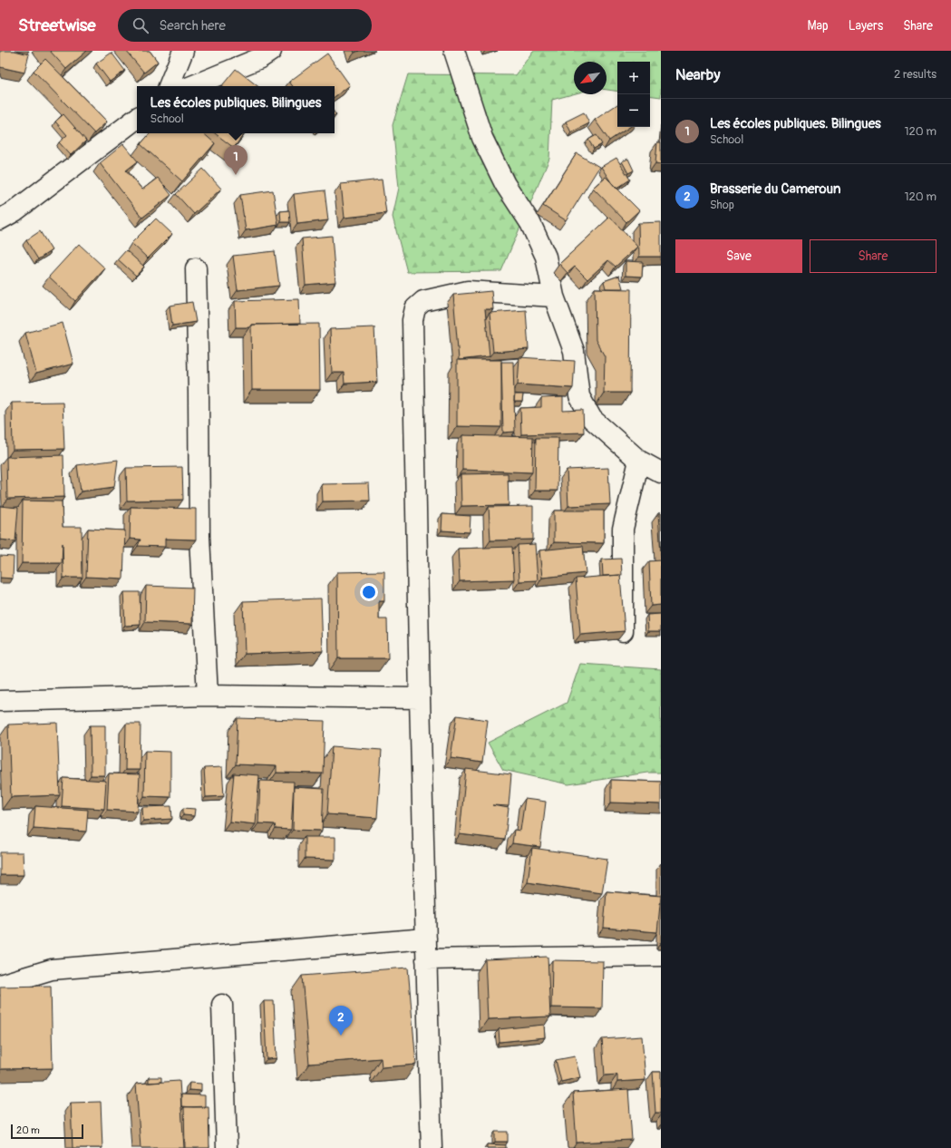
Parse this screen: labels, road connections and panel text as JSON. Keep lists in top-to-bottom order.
{
  "scale_bar": "20 m",
  "north": "bottom left",
  "page": {
    "header": "Streetwise",
    "search": "Search here",
    "nav": ["Map", "Layers", "Share"],
    "heading": ["Nearby", "2 results"],
    "map_buttons": ["+", "−"],
    "popup": ["Les écoles publiques. Bilingues", "School"],
    "list": [
      {
        "mark": "1",
        "name": "Les écoles publiques. Bilingues",
        "note": "School",
        "value": "120 m"
      },
      {
        "mark": "2",
        "name": "Brasserie du Cameroun",
        "note": "Shop",
        "value": "120 m"
      }
    ],
    "pins": ["1", "2"],
    "buttons": ["Save", "Share"],
    "scale": "20 m"
  }
}
